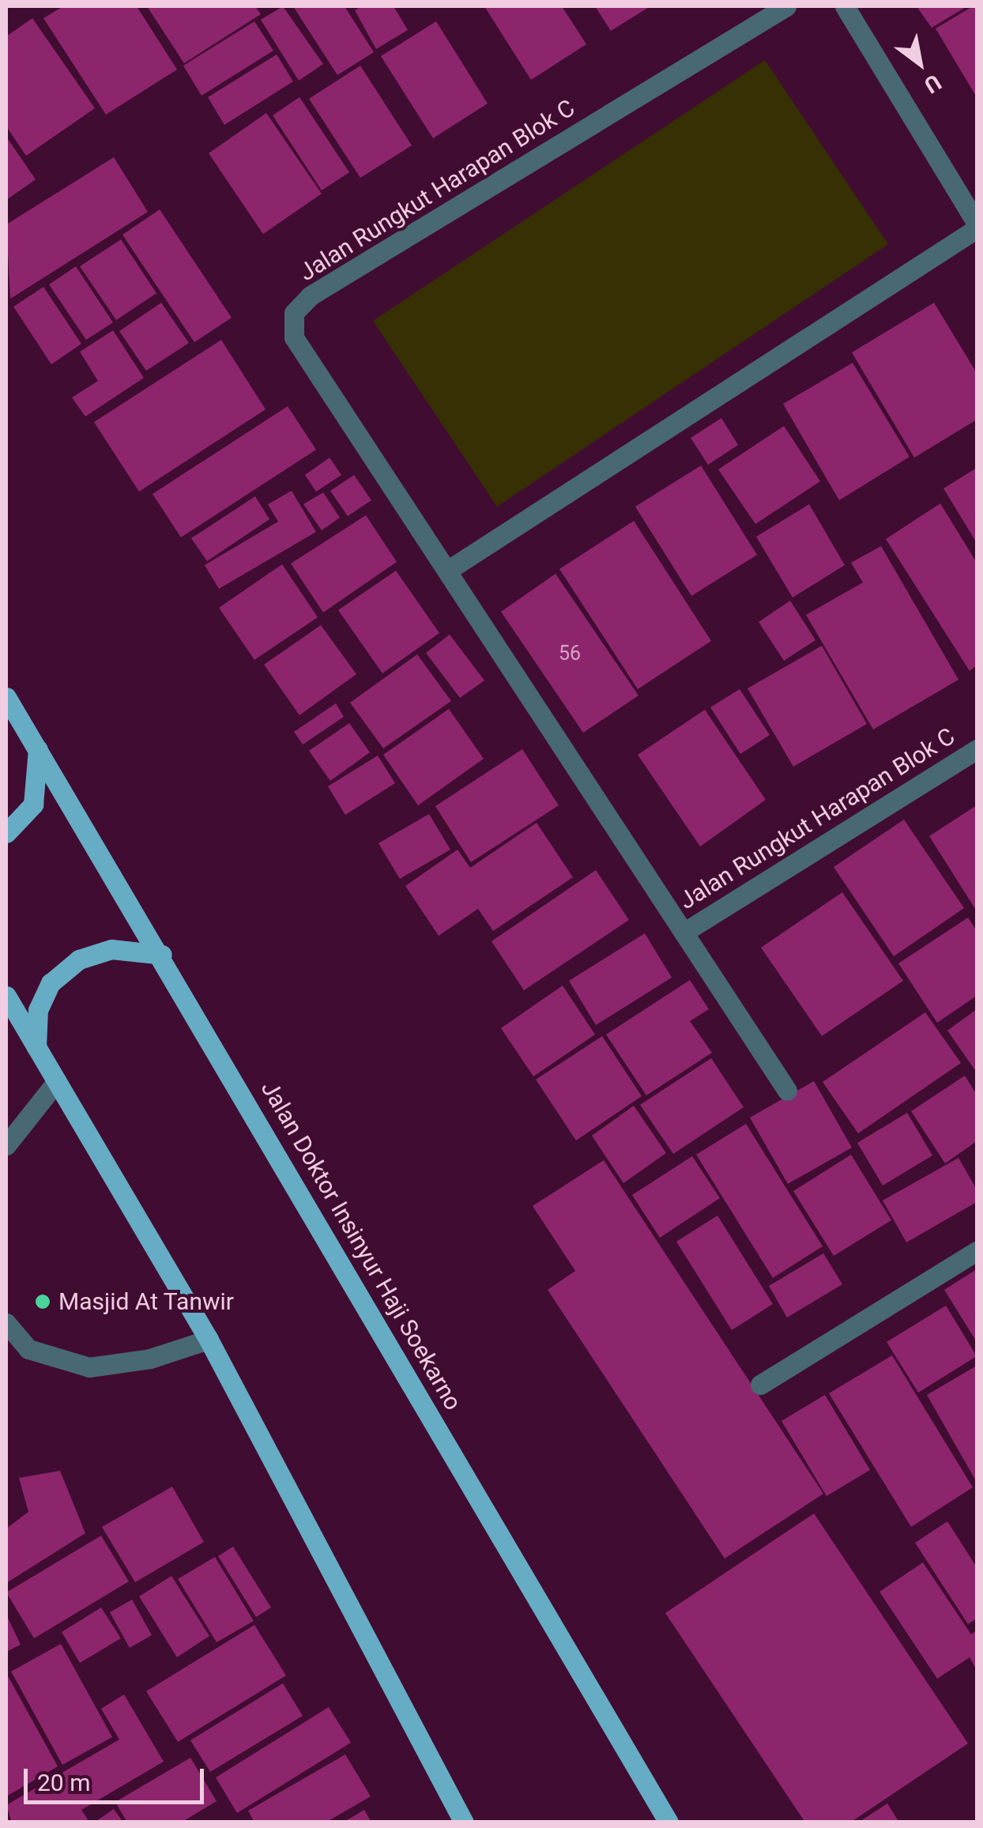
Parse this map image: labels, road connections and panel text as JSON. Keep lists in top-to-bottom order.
{
  "streets": {
    "main road": ["Jalan Doktor Insinyur Haji Soekarno"],
    "street": ["Jalan Rungkut Harapan Blok C"]
  },
  "places": ["Masjid At Tanwir"],
  "house_numbers": ["56"],
  "scale_bar": "20 m",
  "north": "bottom right"
}
